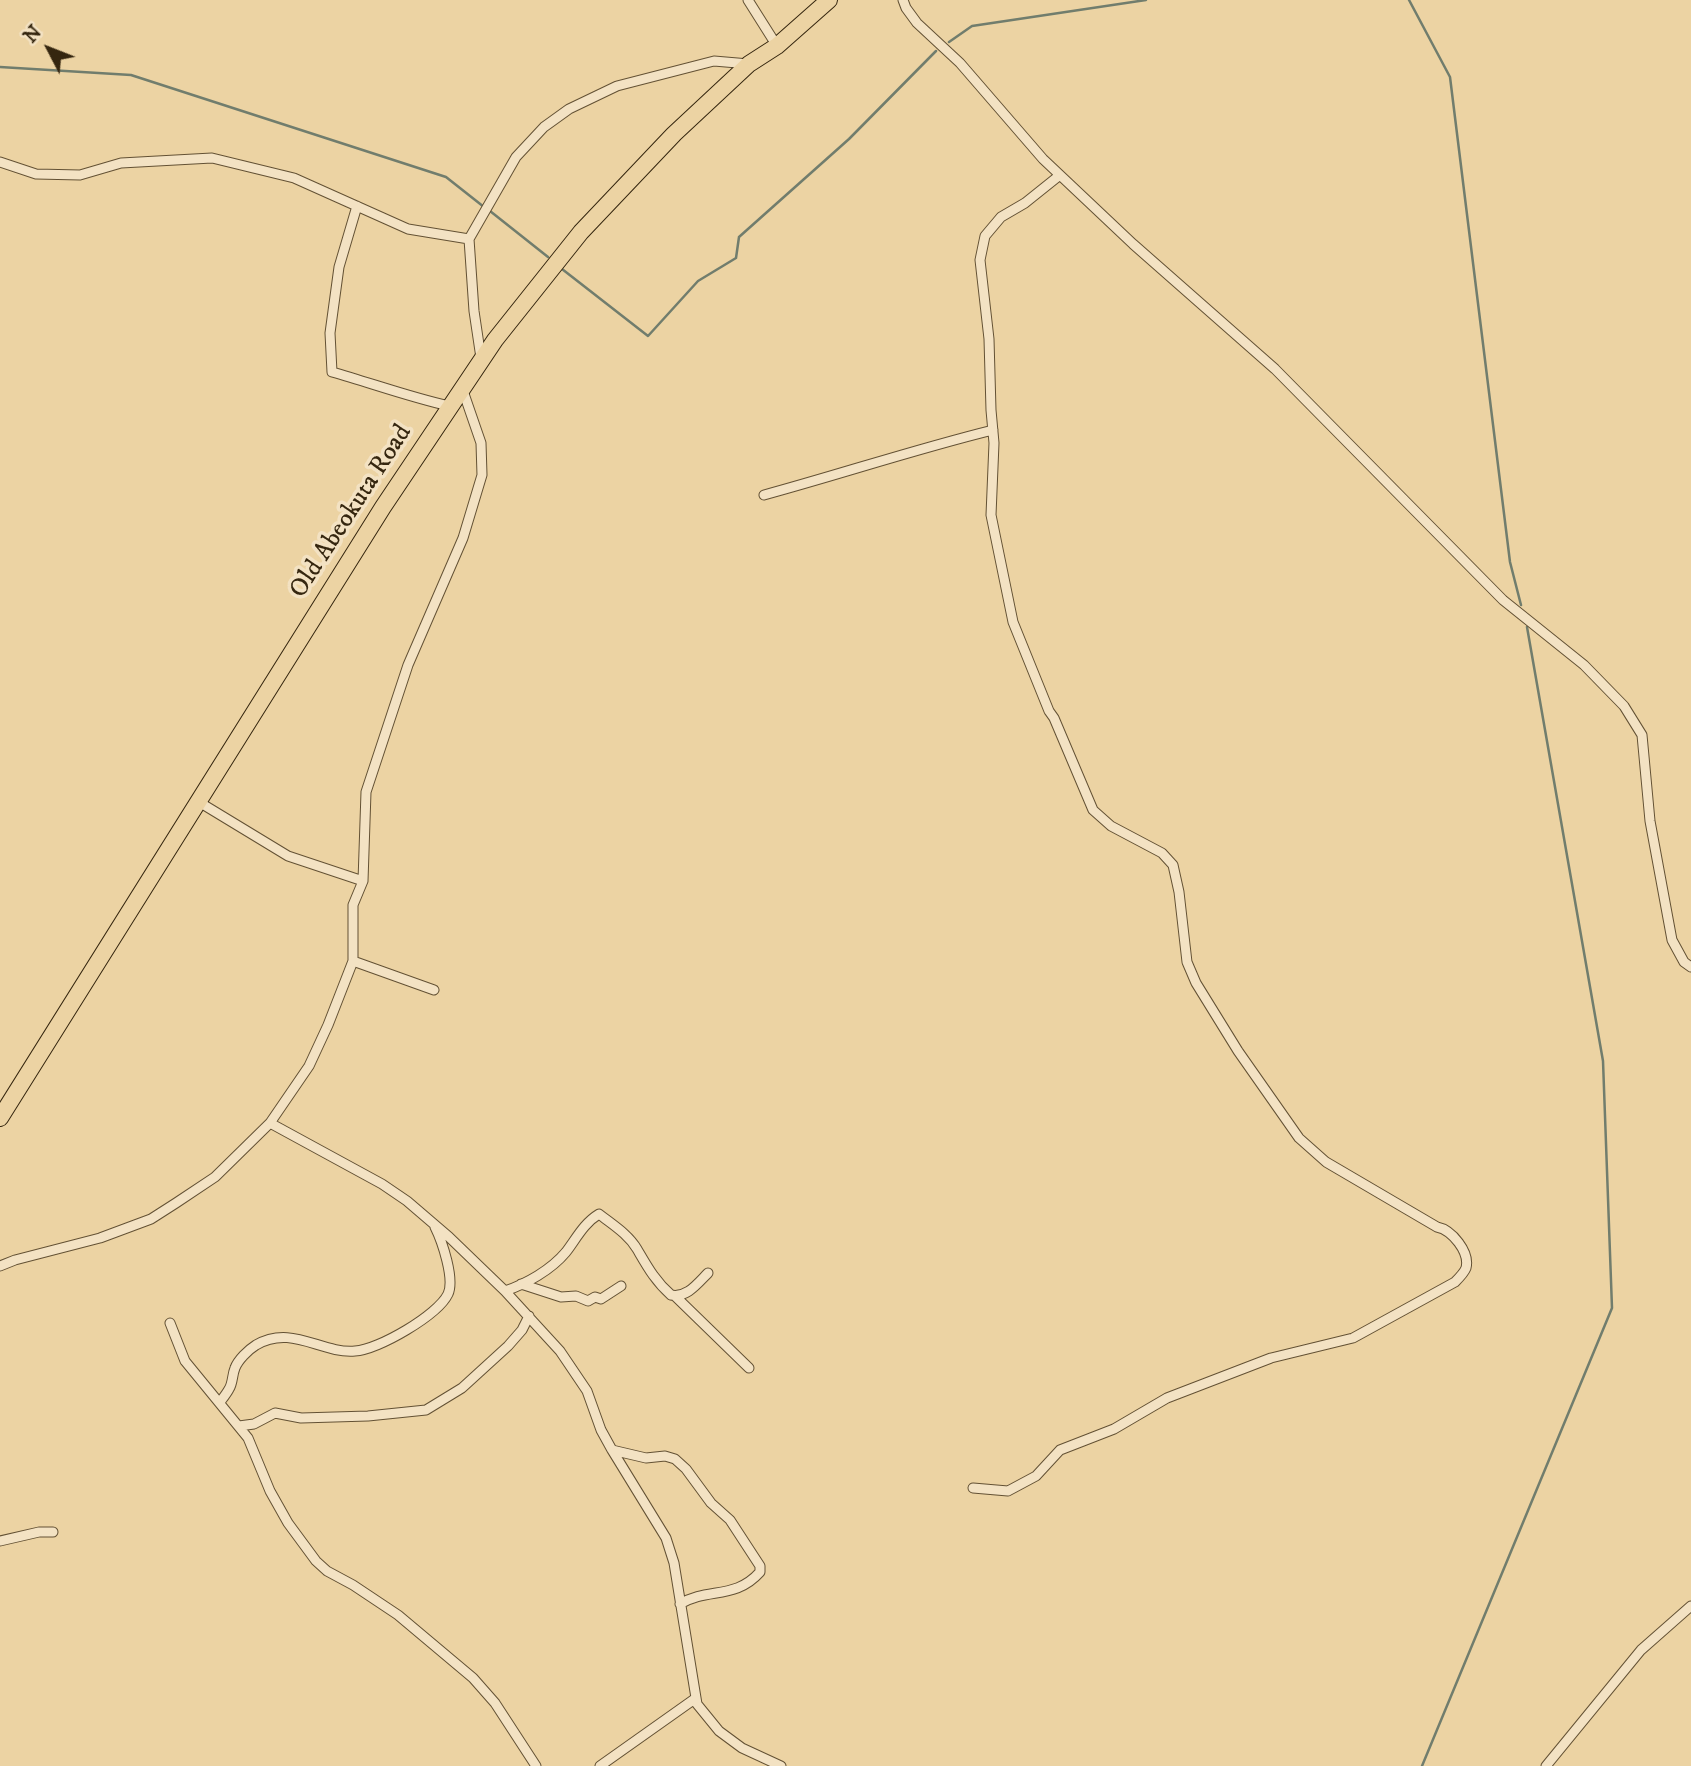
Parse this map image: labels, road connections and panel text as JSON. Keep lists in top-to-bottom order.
{
  "streets": {
    "highway": ["Old Abeokuta Road"]
  },
  "north": "top left"
}
